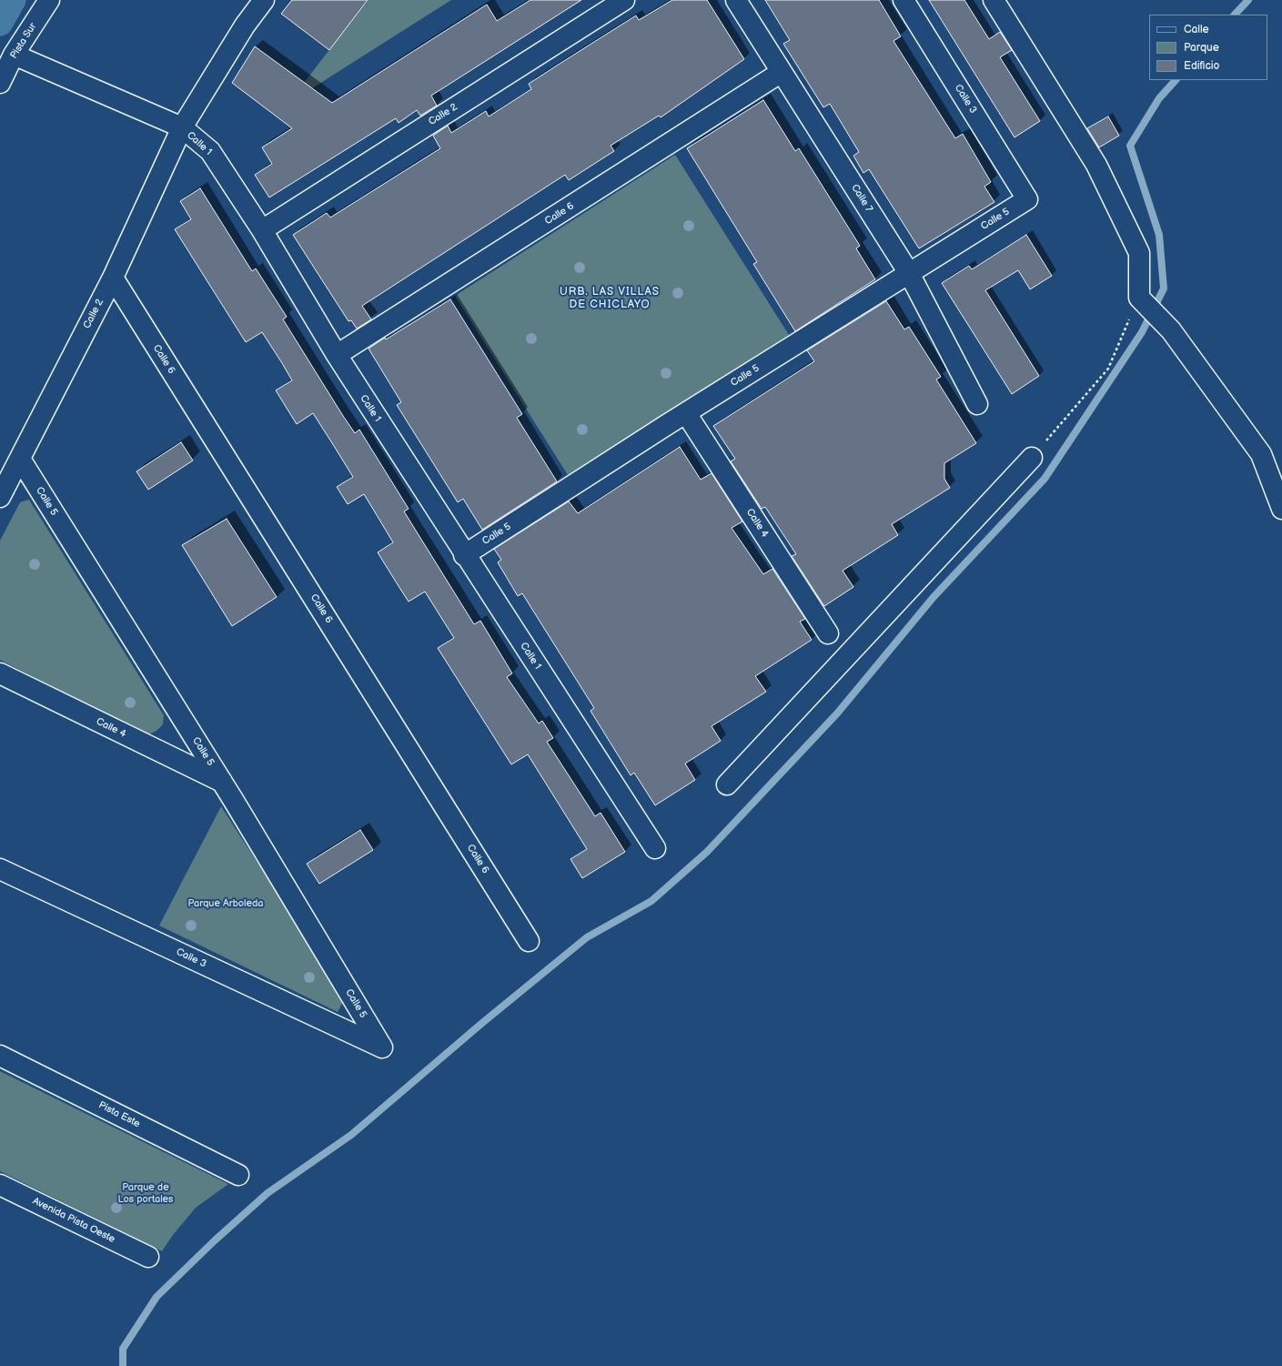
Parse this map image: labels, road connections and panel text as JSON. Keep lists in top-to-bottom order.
{
  "streets": {
    "street": [
      "Pista Sur",
      "Calle 3",
      "Calle 2",
      "Calle 1",
      "Calle 7",
      "Calle 6",
      "Calle 5",
      "Calle 4",
      "Pista Este",
      "Avenida Pista Oeste"
    ]
  },
  "crossings": [
    ["Pista Sur", "Calle 1"],
    ["Calle 3", "Calle 5"],
    ["Calle 2", "Calle 1"],
    ["Calle 2", "Calle 6"],
    ["Calle 2", "Calle 5"],
    ["Calle 1", "Calle 6"],
    ["Calle 1", "Calle 5"],
    ["Calle 7", "Calle 6"],
    ["Calle 7", "Calle 5"],
    ["Calle 5", "Calle 4"]
  ],
  "districts": ["URB. LAS VILLAS DE CHICLAYO"],
  "parks": ["Parque Arboleda", "Parque de Los portales"],
  "legend": ["Calle", "Parque", "Edificio"]
}
